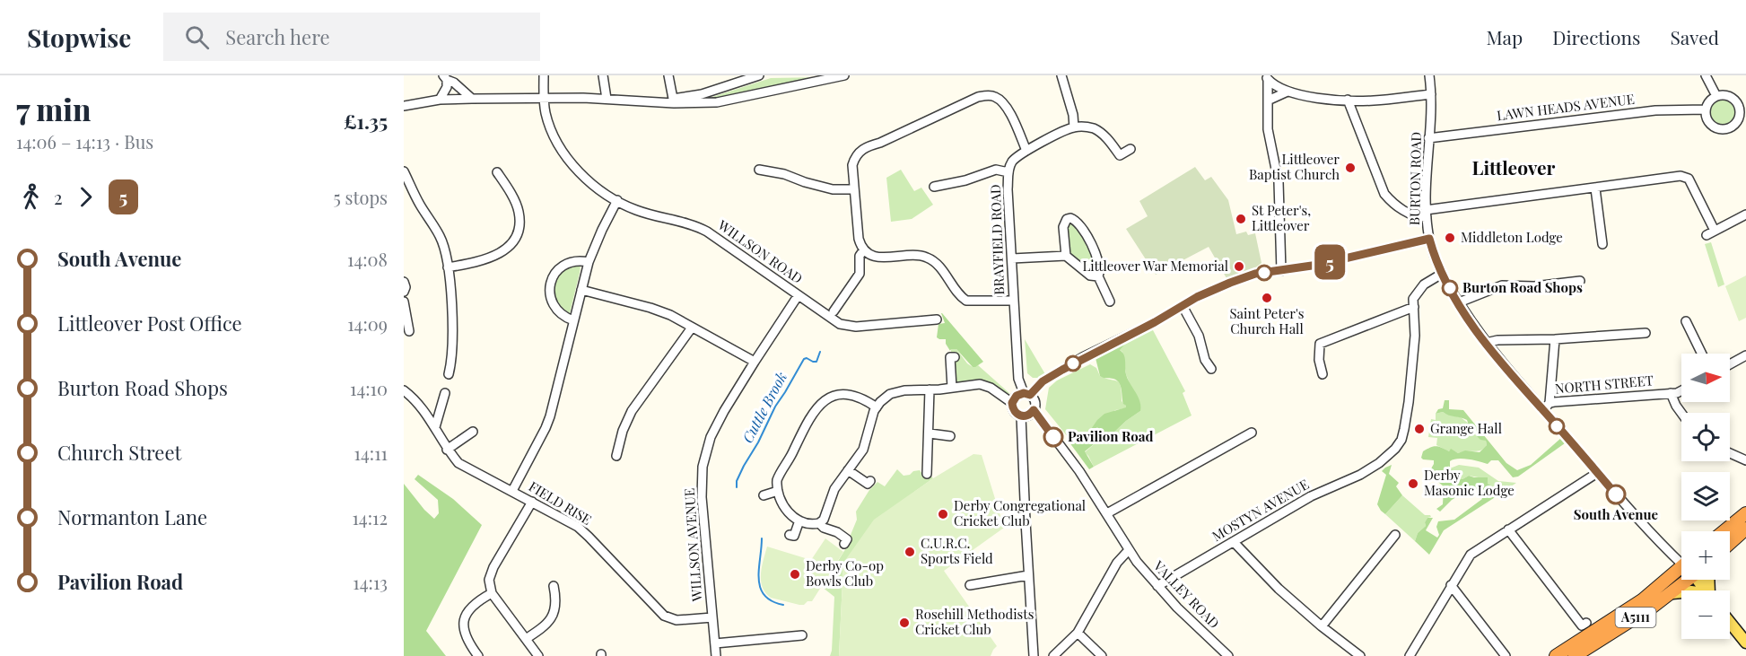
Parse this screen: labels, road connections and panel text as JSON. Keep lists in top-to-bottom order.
{
  "streets": {
    "highway": ["A5111"],
    "street": [
      "LAWN HEADS AVENUE",
      "BURTON ROAD",
      "BRAYFIELD ROAD",
      "WILLSON ROAD",
      "NORTH STREET",
      "FIELD RISE",
      "MOSTYN AVENUE",
      "WILLSON AVENUE",
      "VALLEY ROAD"
    ]
  },
  "crossings": [
    ["LAWN HEADS AVENUE", "BURTON ROAD"],
    ["BURTON ROAD", "NORTH STREET"],
    ["BRAYFIELD ROAD", "VALLEY ROAD"],
    ["WILLSON ROAD", "WILLSON AVENUE"],
    ["FIELD RISE", "WILLSON AVENUE"],
    ["MOSTYN AVENUE", "VALLEY ROAD"]
  ],
  "districts": ["Littleover"],
  "water": ["Cuttle Brook"],
  "places": [
    "Littleover Baptist Church",
    "St Peter's, Littleover",
    "Middleton Lodge",
    "Littleover War Memorial",
    "Burton Road Shops",
    "Saint Peter's Church Hall",
    "Grange Hall",
    "Pavilion Road",
    "Derby Masonic Lodge",
    "South Avenue",
    "Derby Congregational Cricket Club",
    "C.U.R.C. Sports Field",
    "Derby Co-op Bowls Club",
    "Rosehill Methodists Cricket Club"
  ],
  "lines": ["bus line 5"],
  "north": "right",
  "page": {
    "header": "Stopwise",
    "search": "Search here",
    "nav": ["Map", "Directions", "Saved"],
    "heading": ["7 min", "14:06 – 14:13 · Bus", "£1.35"],
    "on_map": "5",
    "legs": ["2", "5", "5 stops"],
    "list": [
      {
        "name": "South Avenue",
        "value": "14:08"
      },
      {
        "name": "Littleover Post Office",
        "value": "14:09"
      },
      {
        "name": "Burton Road Shops",
        "value": "14:10"
      },
      {
        "name": "Church Street",
        "value": "14:11"
      },
      {
        "name": "Normanton Lane",
        "value": "14:12"
      },
      {
        "name": "Pavilion Road",
        "value": "14:13"
      }
    ],
    "map_buttons": ["+", "−"]
  }
}
